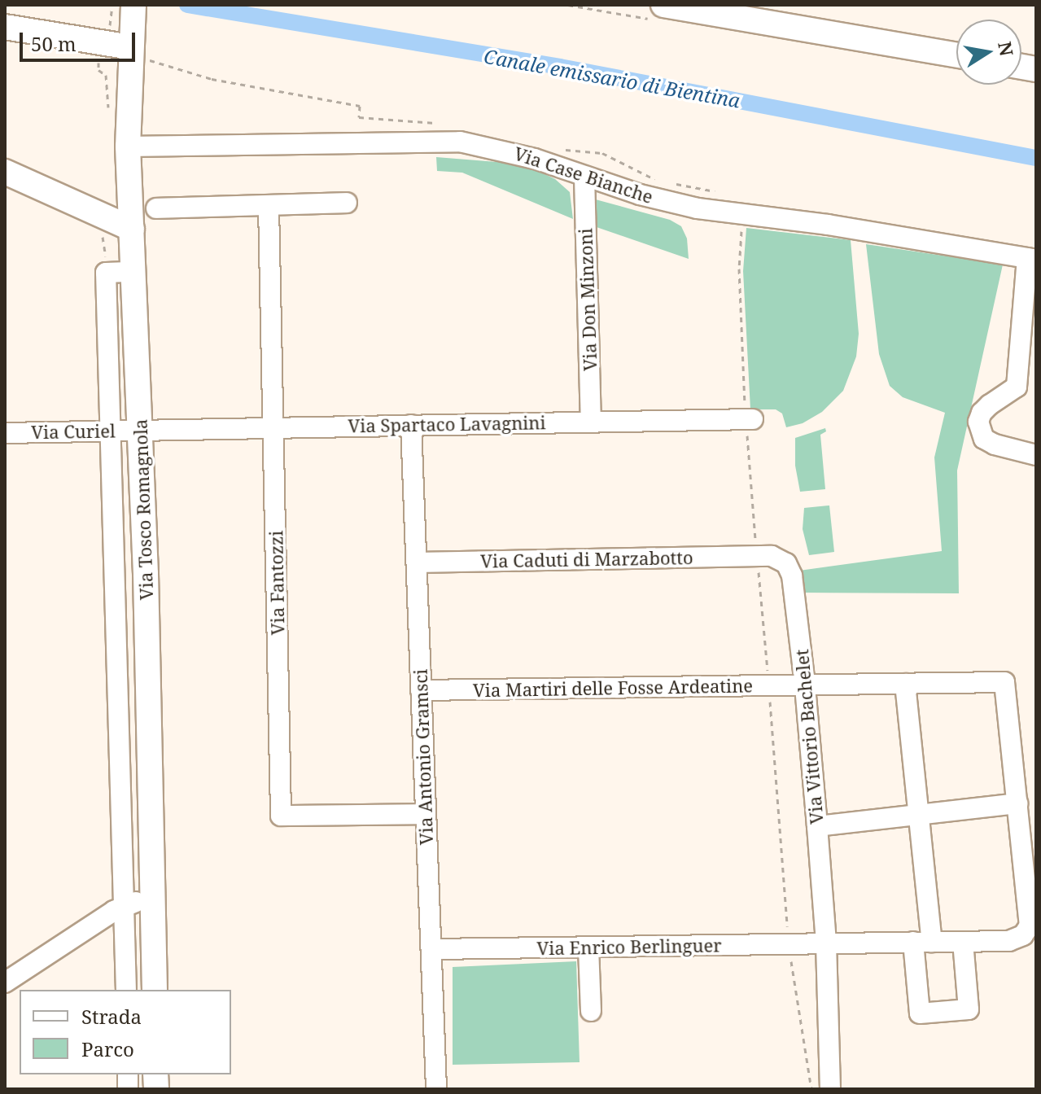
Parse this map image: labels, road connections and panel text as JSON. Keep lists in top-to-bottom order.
{
  "streets": {
    "main road": ["Via Tosco Romagnola"],
    "street": [
      "Via Case Bianche",
      "Via Don Minzoni",
      "Via Spartaco Lavagnini",
      "Via Curiel",
      "Via Caduti di Marzabotto",
      "Via Fantozzi",
      "Via Martiri delle Fosse Ardeatine",
      "Via Vittorio Bachelet",
      "Via Antonio Gramsci",
      "Via Enrico Berlinguer"
    ]
  },
  "crossings": [
    ["Via Case Bianche", "Via Don Minzoni"],
    ["Via Case Bianche", "Via Tosco Romagnola"],
    ["Via Don Minzoni", "Via Spartaco Lavagnini"],
    ["Via Spartaco Lavagnini", "Via Curiel"],
    ["Via Spartaco Lavagnini", "Via Tosco Romagnola"],
    ["Via Spartaco Lavagnini", "Via Fantozzi"],
    ["Via Spartaco Lavagnini", "Via Antonio Gramsci"],
    ["Via Curiel", "Via Tosco Romagnola"],
    ["Via Caduti di Marzabotto", "Via Vittorio Bachelet"],
    ["Via Caduti di Marzabotto", "Via Antonio Gramsci"],
    ["Via Fantozzi", "Via Antonio Gramsci"],
    ["Via Martiri delle Fosse Ardeatine", "Via Vittorio Bachelet"],
    ["Via Martiri delle Fosse Ardeatine", "Via Antonio Gramsci"],
    ["Via Martiri delle Fosse Ardeatine", "Via Enrico Berlinguer"],
    ["Via Vittorio Bachelet", "Via Enrico Berlinguer"],
    ["Via Antonio Gramsci", "Via Enrico Berlinguer"]
  ],
  "water": ["Canale emissario di Bientina"],
  "legend": ["Strada", "Parco"],
  "scale_bar": "50 m",
  "north": "right"
}
